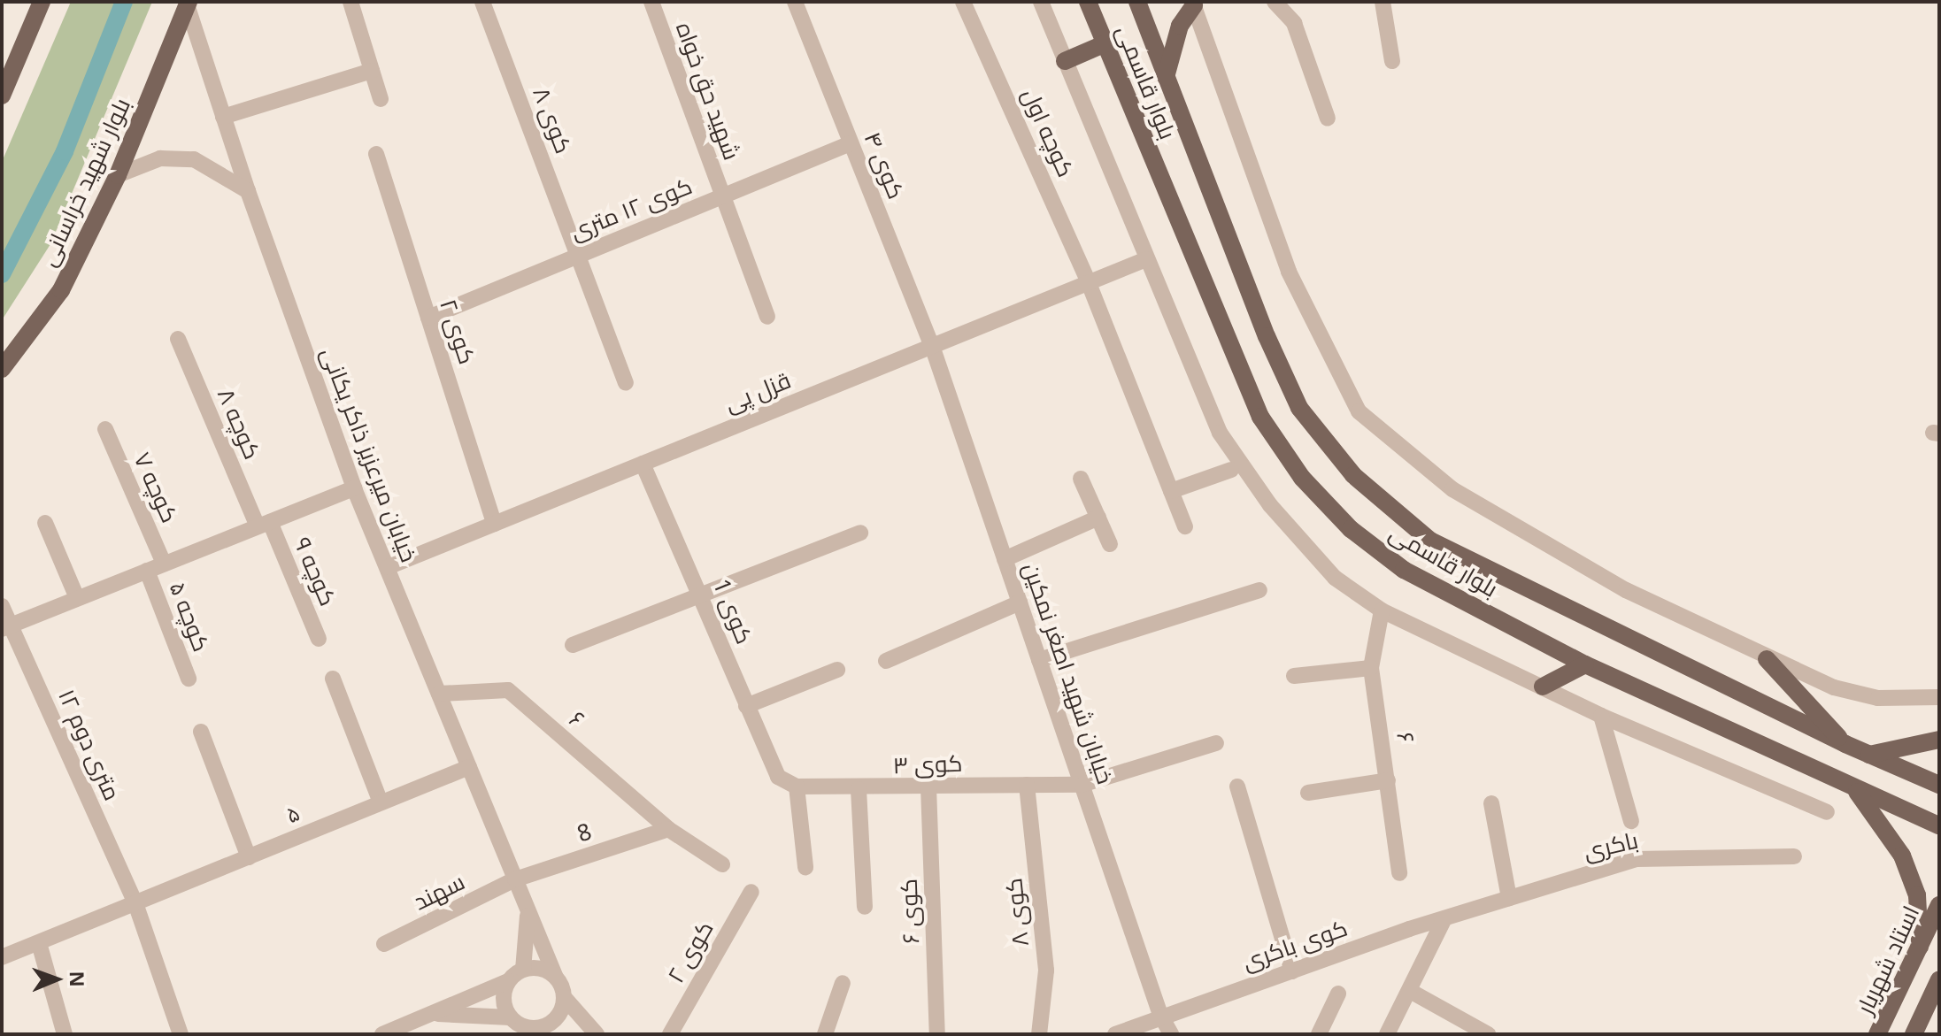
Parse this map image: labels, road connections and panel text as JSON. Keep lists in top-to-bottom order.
{
  "streets": {
    "main road": ["بلوار قاسمی", "بلوار شهید خراسانی", "استاد شهریار"],
    "street": [
      "شهید حق خواه",
      "کوی ۸",
      "کوچه اول",
      "کوی ۴",
      "کوی ۱۲ متری",
      "کوی ۲",
      "قزل پی",
      "کوچه ۸",
      "خیابان میرعزیز ذاکر یکانی",
      "کوچه ۷",
      "کوچه ۹",
      "کوی 1",
      "کوچه ۵",
      "خیابان شهید اصغر نمکین",
      "۶",
      "۱۲ متری دوم",
      "کوی ۳",
      "۵",
      "8",
      "باکری",
      "سهند",
      "کوی ۶",
      "کوی باکری"
    ]
  },
  "crossings": [
    ["شهید حق خواه", "کوی ۱۲ متری"],
    ["کوی ۸", "کوی ۱۲ متری"],
    ["کوی ۸", "کوی ۳"],
    ["کوچه اول", "قزل پی"],
    ["کوی ۴", "کوی ۱۲ متری"],
    ["کوی ۴", "قزل پی"],
    ["کوی ۴", "خیابان شهید اصغر نمکین"],
    ["بلوار شهید خراسانی", "خیابان میرعزیز ذاکر یکانی"],
    ["کوی ۱۲ متری", "کوی ۲"],
    ["کوی ۲", "قزل پی"],
    ["قزل پی", "خیابان میرعزیز ذاکر یکانی"],
    ["قزل پی", "کوی 1"],
    ["قزل پی", "خیابان شهید اصغر نمکین"],
    ["کوچه ۸", "کوچه ۹"],
    ["خیابان میرعزیز ذاکر یکانی", "۶"],
    ["خیابان میرعزیز ذاکر یکانی", "۵"],
    ["خیابان میرعزیز ذاکر یکانی", "8"],
    ["خیابان میرعزیز ذاکر یکانی", "سهند"],
    ["کوی 1", "کوی ۳"],
    ["خیابان شهید اصغر نمکین", "کوی ۳"],
    ["خیابان شهید اصغر نمکین", "کوی باکری"],
    ["۶", "8"],
    ["۱۲ متری دوم", "۵"],
    ["کوی ۳", "کوی ۶"],
    ["8", "سهند"],
    ["باکری", "کوی باکری"]
  ],
  "north": "right"
}
